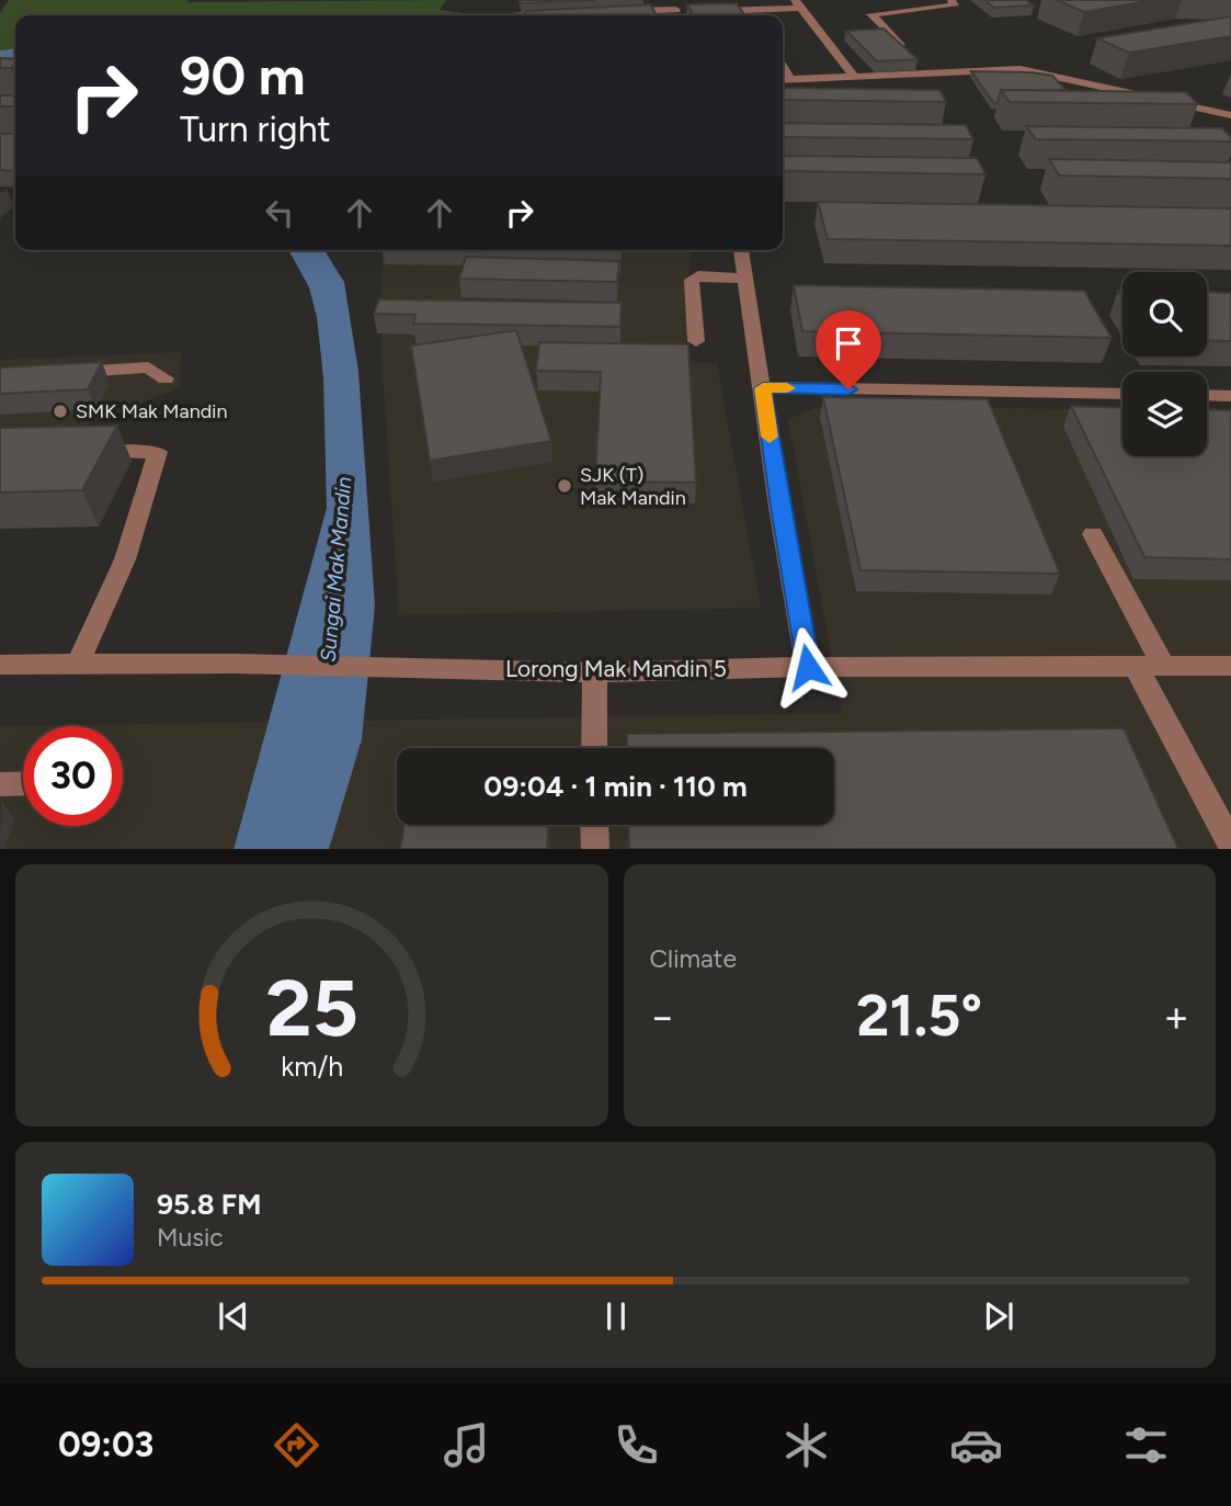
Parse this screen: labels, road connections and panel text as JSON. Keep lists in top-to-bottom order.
{
  "streets": {
    "street": ["Lorong Mak Mandin 5"]
  },
  "water": ["Sungai Mak Mandin"],
  "places": ["SMK Mak Mandin", "SJK (T) Mak Mandin"],
  "page": {
    "turn": ["90 m", "Turn right"],
    "limit": "30",
    "trip": "09:04 · 1 min · 110 m",
    "tile": "Climate",
    "heat": ["−", "21.5°", "+"],
    "song": ["95.8 FM", "Music"],
    "tabs": "09:03",
    "gauge": ["25", "km/h"]
  }
}
